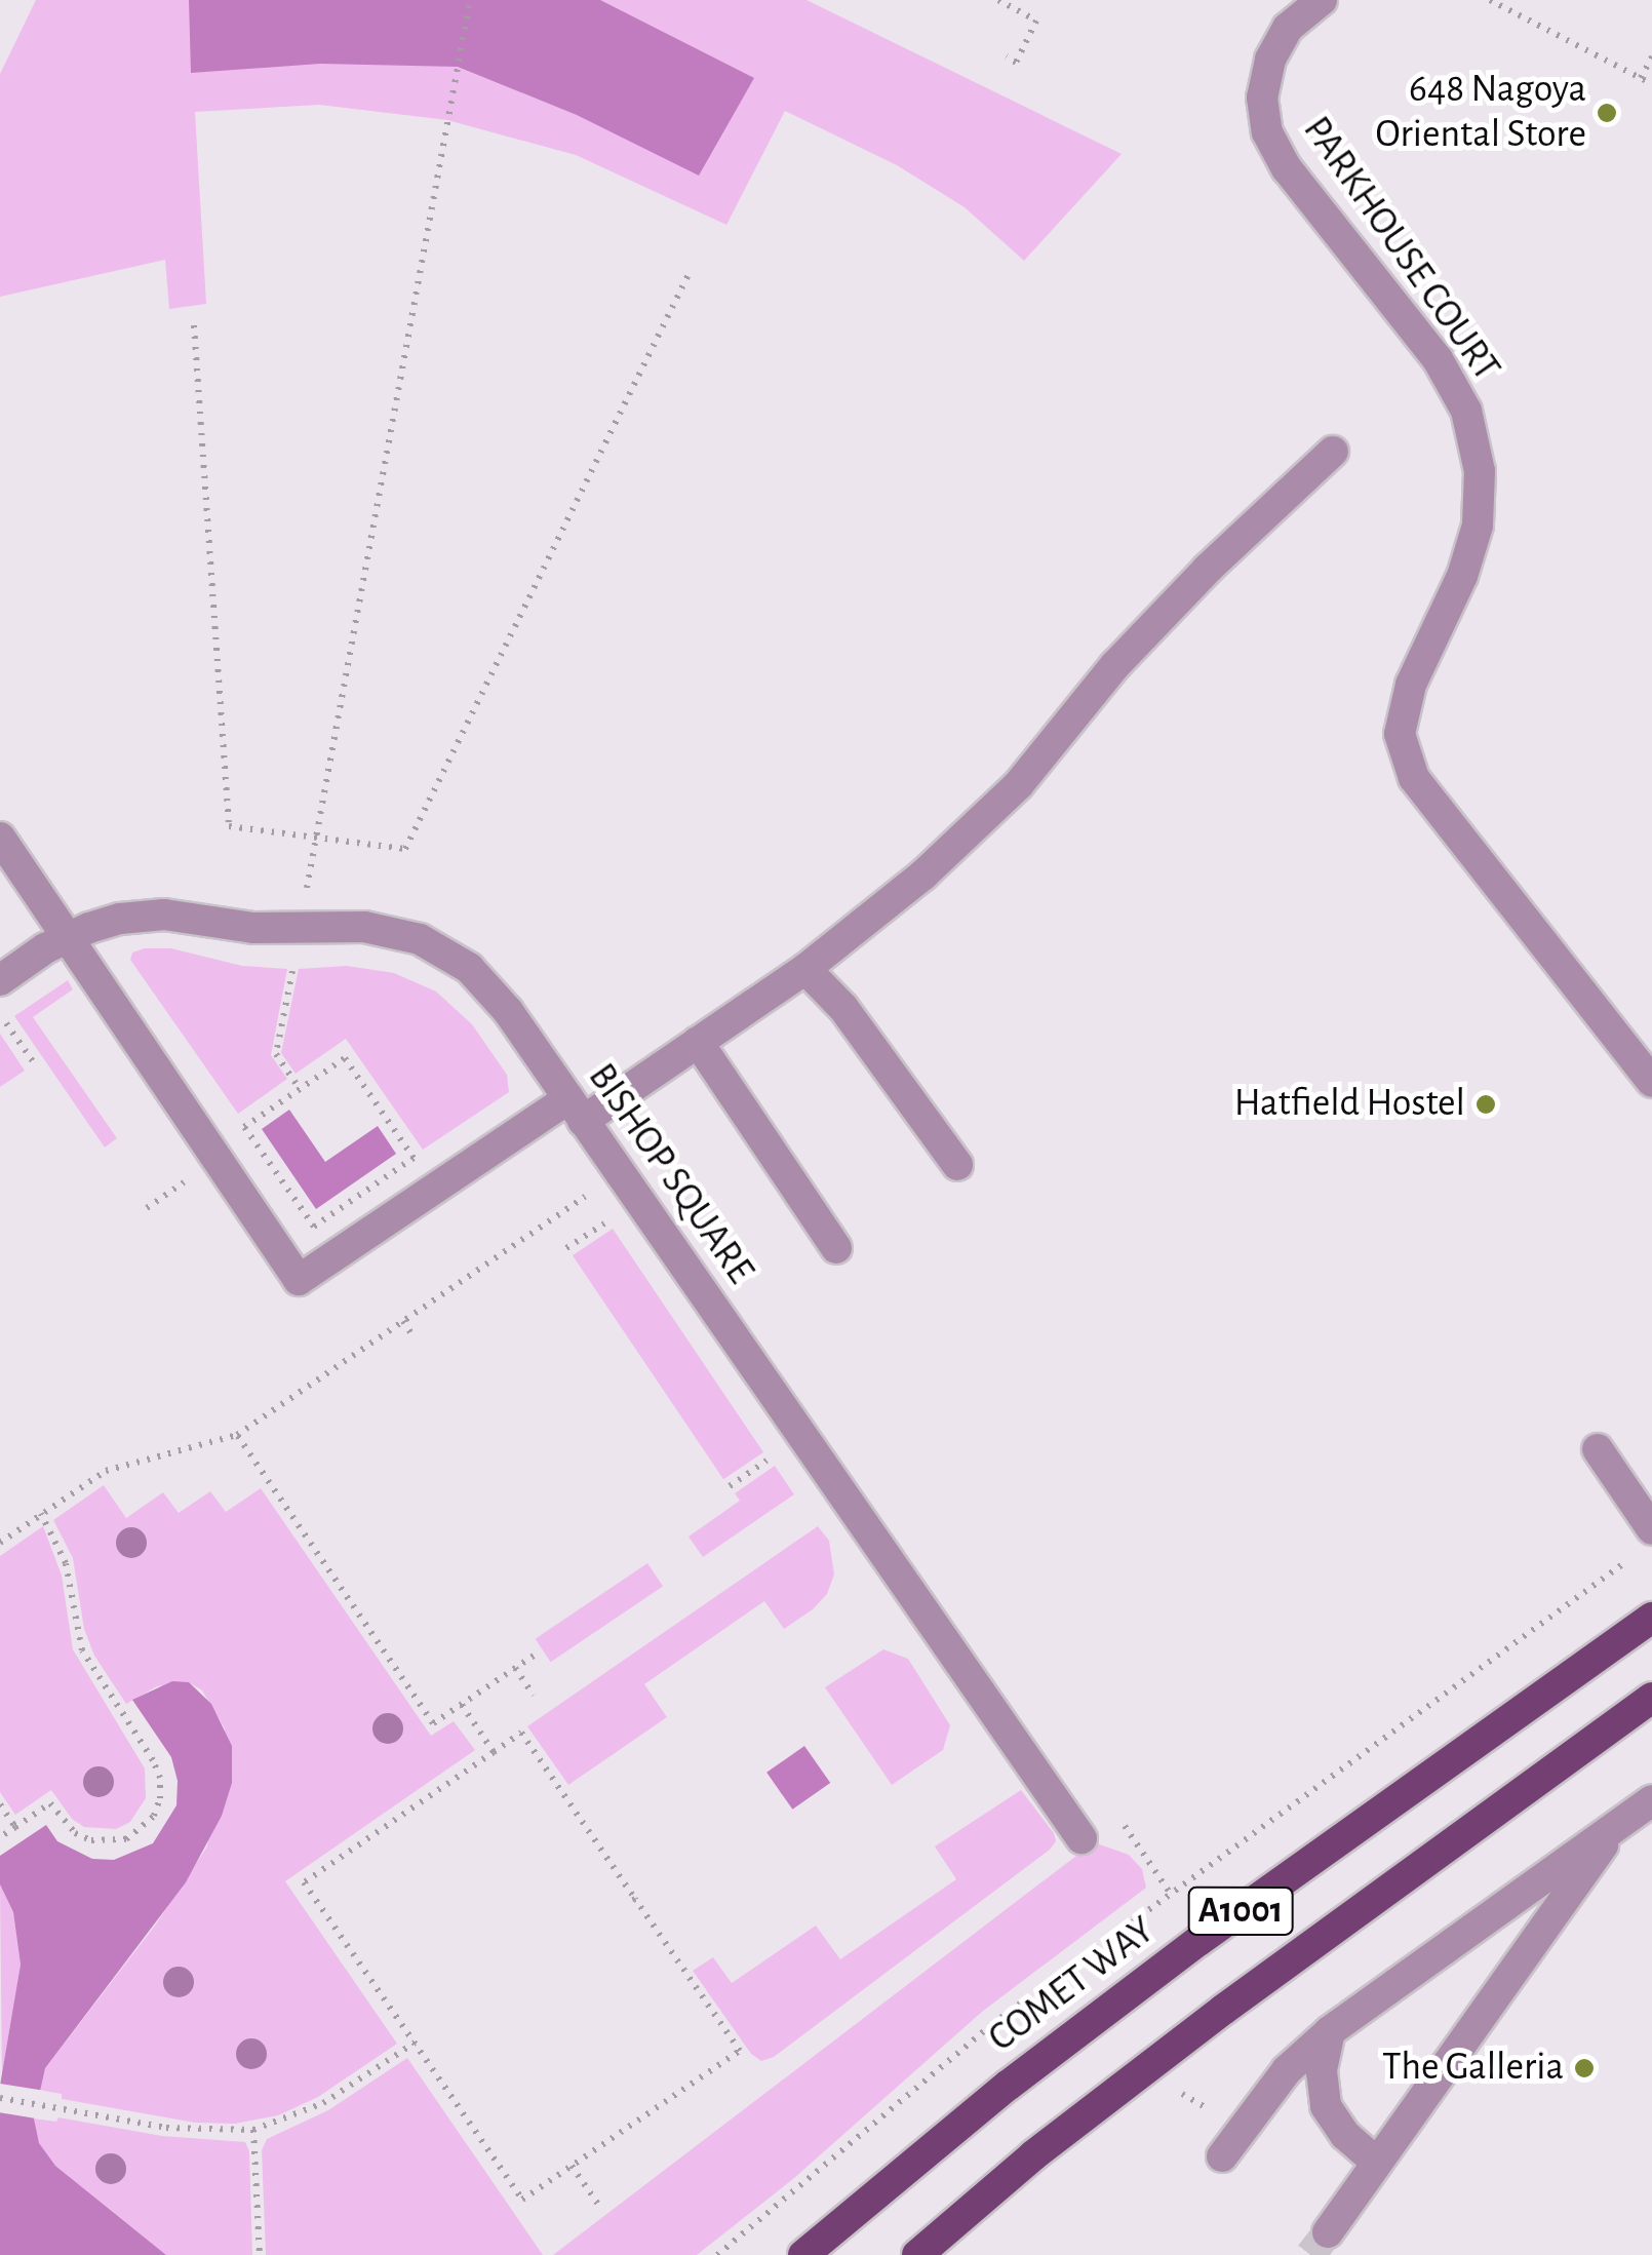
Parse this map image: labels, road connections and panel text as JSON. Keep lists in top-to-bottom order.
{
  "streets": {
    "main road": ["A1001", "COMET WAY"],
    "street": ["PARKHOUSE COURT", "BISHOP SQUARE"]
  },
  "places": ["648 Nagoya Oriental Store", "Hatfield Hostel", "The Galleria"]
}
